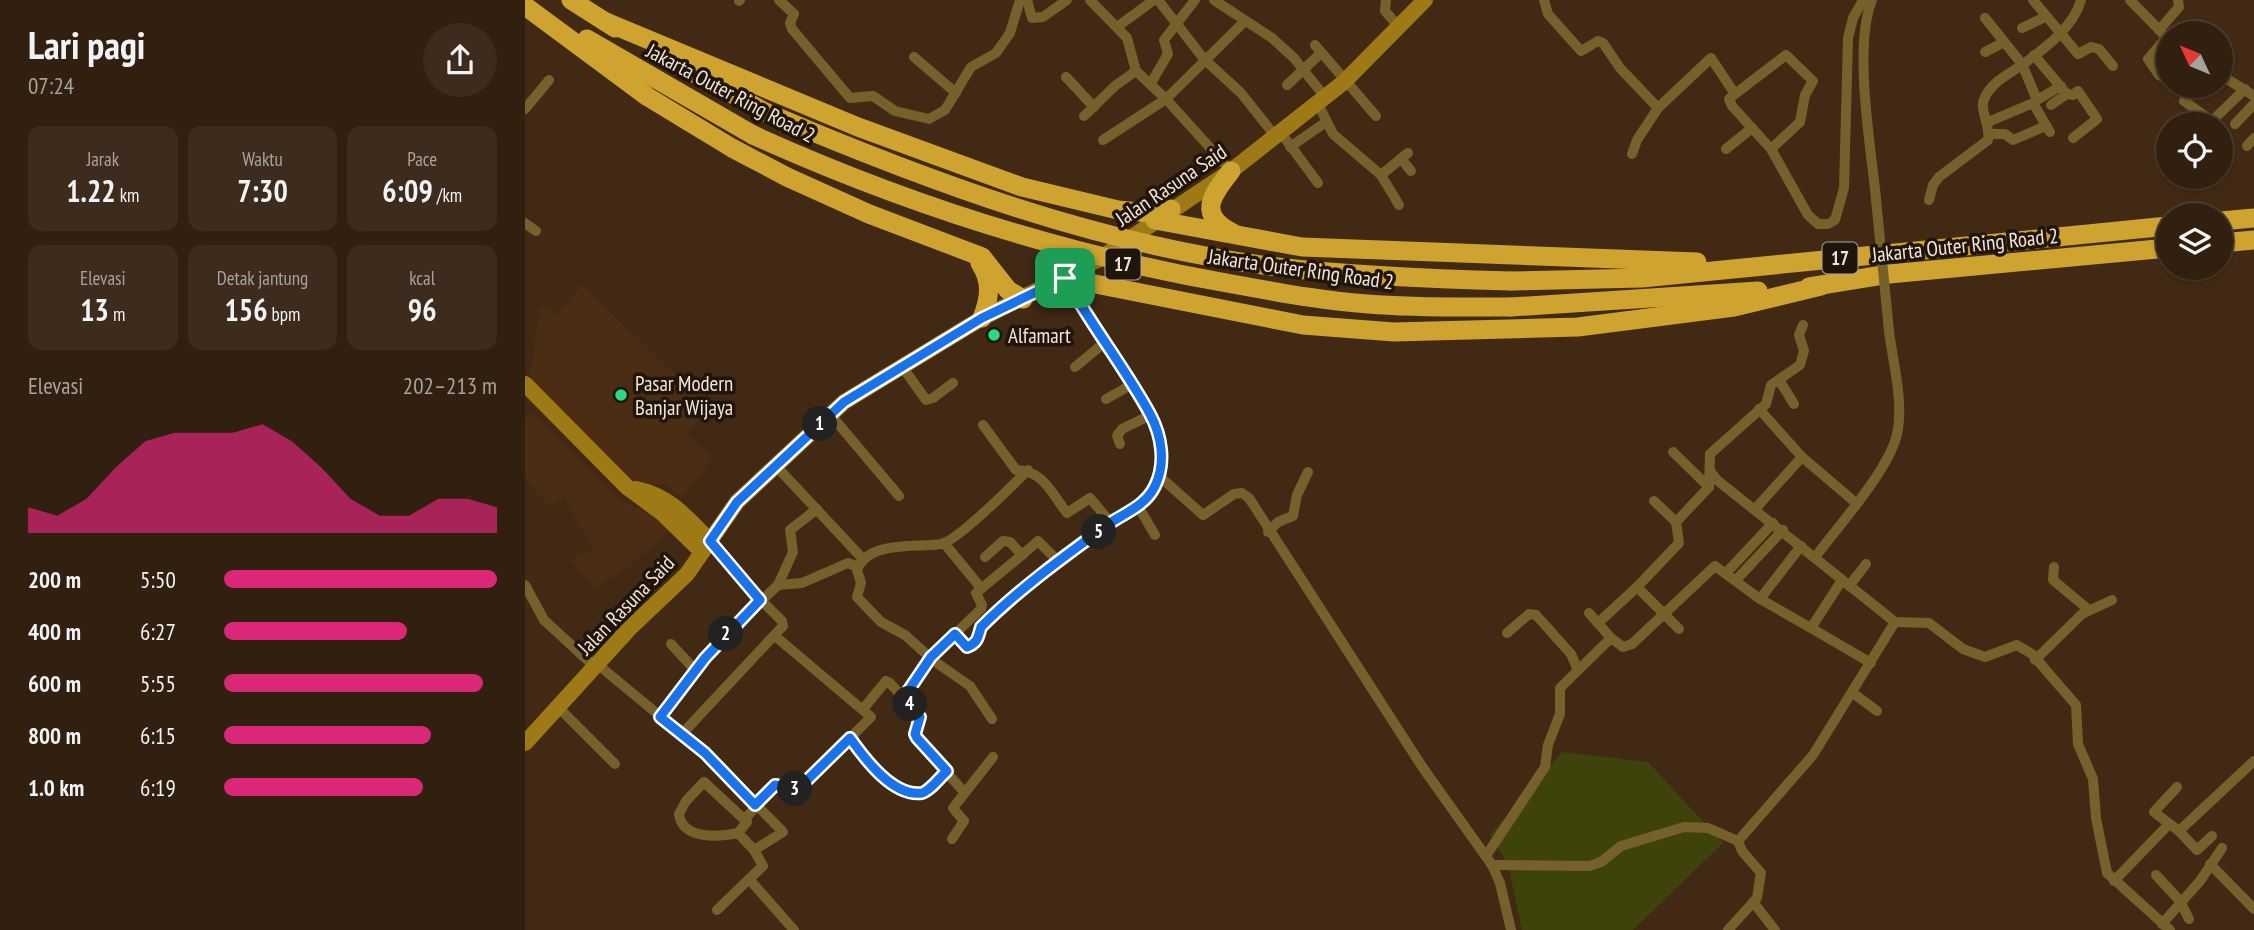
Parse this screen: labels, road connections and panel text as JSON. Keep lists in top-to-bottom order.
{
  "streets": {
    "highway": ["Jakarta Outer Ring Road 2", "17"],
    "main road": ["Jalan Rasuna Said"]
  },
  "places": ["Alfamart", "Pasar Modern Banjar Wijaya"],
  "north": "top left",
  "page": {
    "heading": ["Lari pagi", "07:24"],
    "stats": [
      ["Jarak", "1.22 km"],
      ["Waktu", "7:30"],
      ["Pace", "6:09 /km"],
      ["Elevasi", "13 m"],
      ["Detak jantung", "156 bpm"],
      ["kcal", "96"]
    ],
    "chart": ["Elevasi", "202–213 m"],
    "pins": [
      "1",
      "5",
      "2",
      "4",
      "3"
    ],
    "list": [
      {
        "name": "200 m",
        "note": "5:50"
      },
      {
        "name": "400 m",
        "note": "6:27"
      },
      {
        "name": "600 m",
        "note": "5:55"
      },
      {
        "name": "800 m",
        "note": "6:15"
      },
      {
        "name": "1.0 km",
        "note": "6:19"
      }
    ]
  }
}
